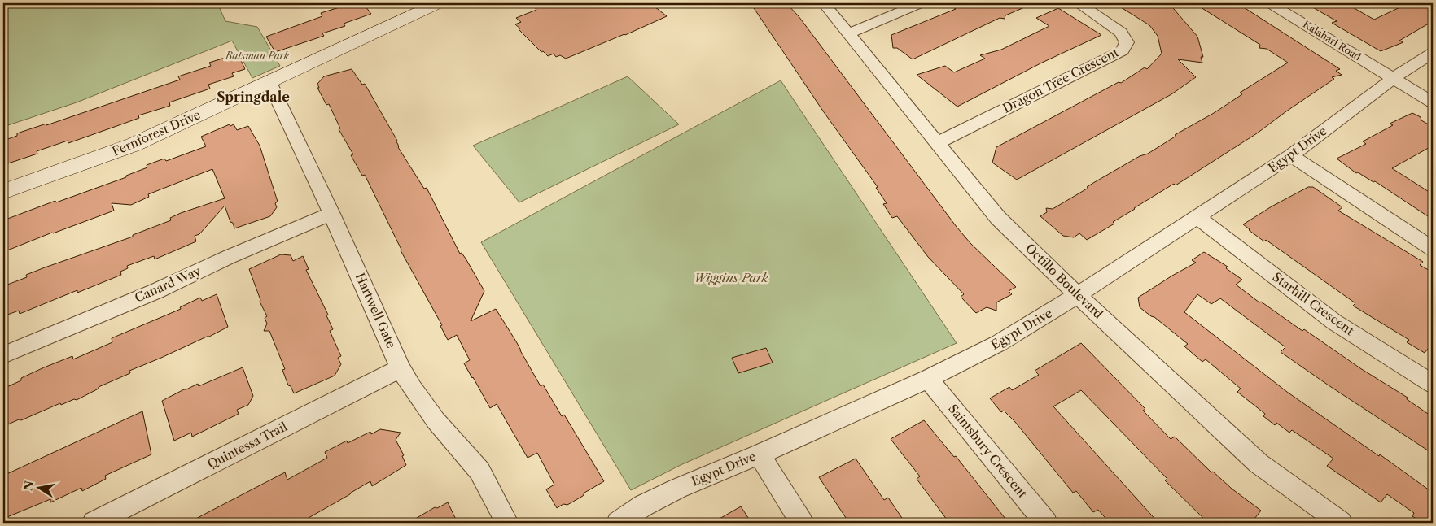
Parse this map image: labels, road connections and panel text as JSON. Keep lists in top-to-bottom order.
{
  "streets": {
    "street": [
      "Kalahari Road",
      "Dragon Tree Crescent",
      "Fernforest Drive",
      "Egypt Drive",
      "Octillo Boulevard",
      "Canard Way",
      "Starhill Crescent",
      "Hartwell Gate",
      "Quintessa Trail",
      "Saintsbury Crescent"
    ]
  },
  "crossings": [
    ["Kalahari Road", "Egypt Drive"],
    ["Dragon Tree Crescent", "Octillo Boulevard"],
    ["Fernforest Drive", "Hartwell Gate"],
    ["Egypt Drive", "Octillo Boulevard"],
    ["Egypt Drive", "Starhill Crescent"],
    ["Egypt Drive", "Saintsbury Crescent"],
    ["Canard Way", "Hartwell Gate"],
    ["Hartwell Gate", "Quintessa Trail"]
  ],
  "districts": ["Springdale"],
  "parks": ["Batsman Park", "Wiggins Park"],
  "north": "left"
}
